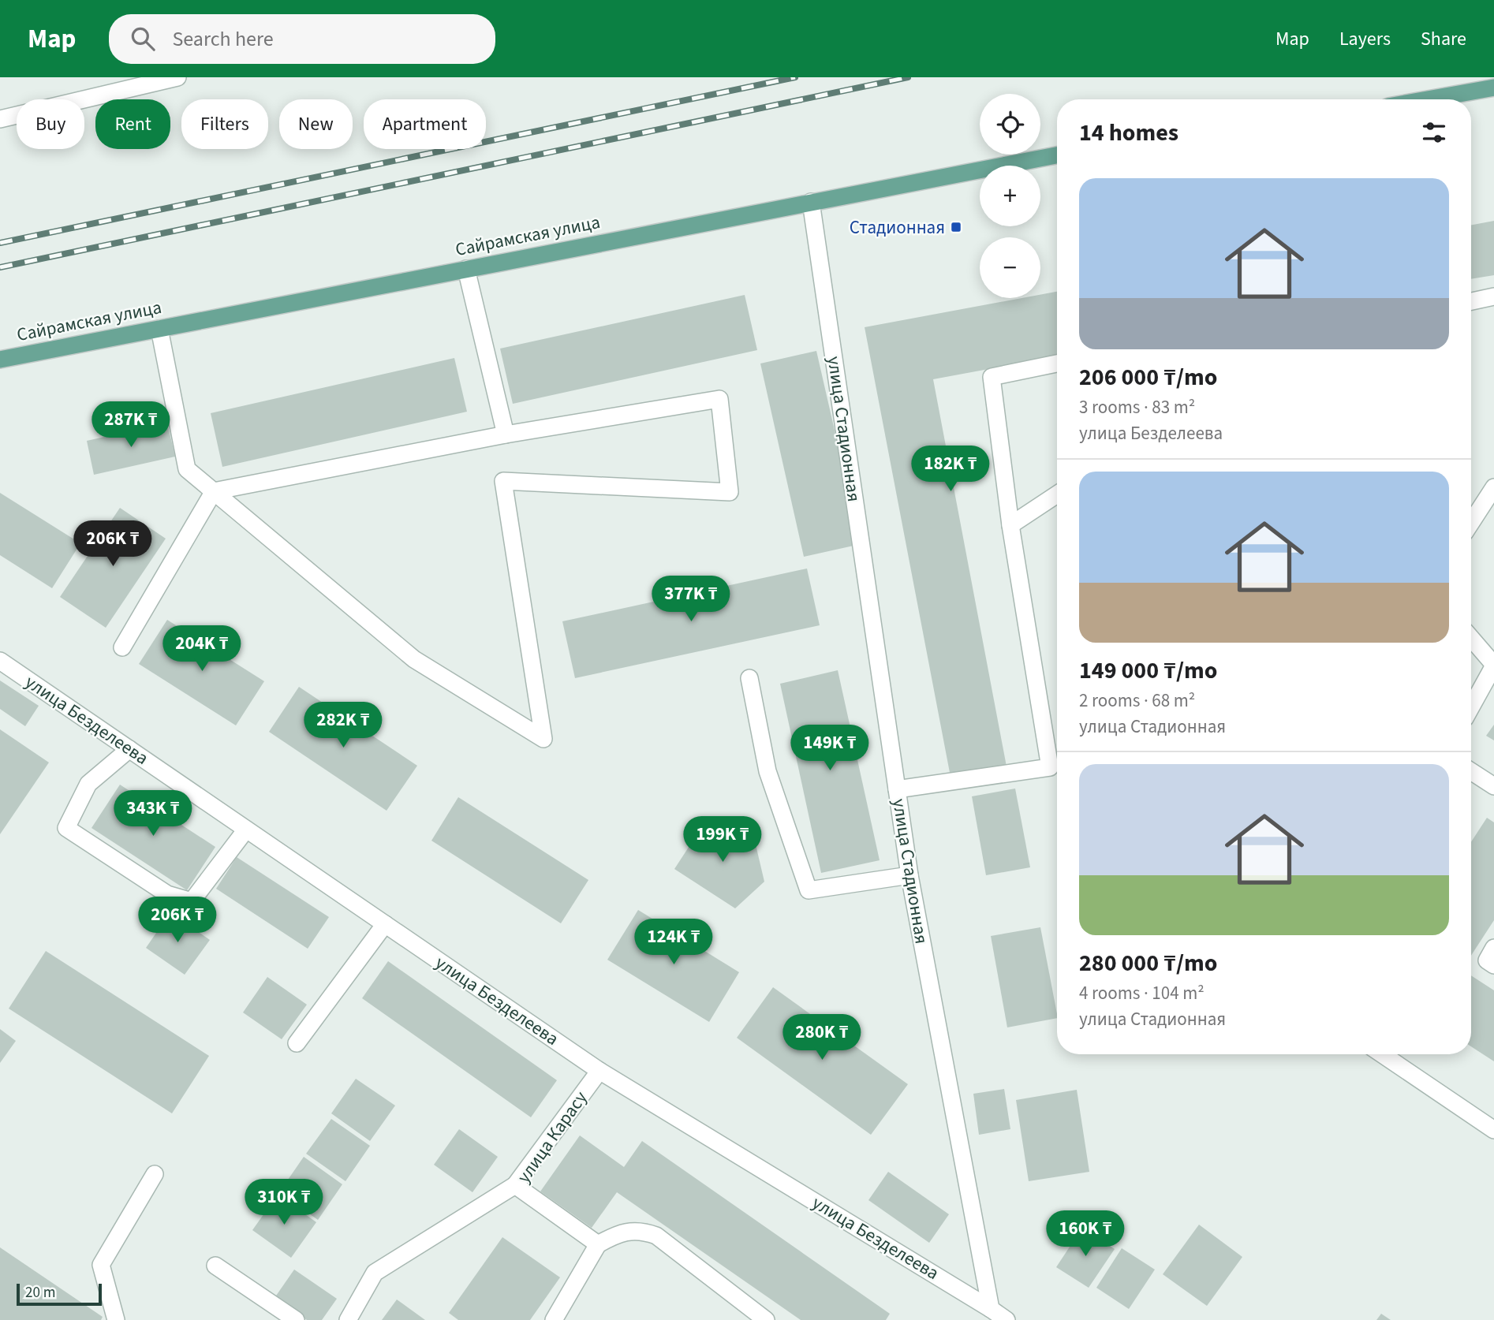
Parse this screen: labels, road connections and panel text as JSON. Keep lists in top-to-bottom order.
{
  "streets": {
    "main road": ["Сайрамская улица"],
    "street": ["улица Стадионная", "улица Безделеева", "улица Карасу"]
  },
  "crossings": [
    ["Сайрамская улица", "улица Стадионная"],
    ["улица Стадионная", "улица Безделеева"],
    ["улица Безделеева", "улица Карасу"]
  ],
  "places": {
    "transit": ["Стадионная"]
  },
  "scale_bar": "20 m",
  "page": {
    "header": "Map",
    "search": "Search here",
    "nav": ["Map", "Layers", "Share"],
    "map_buttons": ["+", "−"],
    "chip": [
      "Buy",
      "Rent",
      "Filters",
      "New",
      "Apartment"
    ],
    "heading": "14 homes",
    "list": [
      {
        "name": "206 000 ₸/mo",
        "note": "3 rooms · 83 m² · улица Безделеева"
      },
      {
        "name": "149 000 ₸/mo",
        "note": "2 rooms · 68 m² · улица Стадионная"
      },
      {
        "name": "280 000 ₸/mo",
        "note": "4 rooms · 104 m² · улица Стадионная"
      }
    ],
    "price": [
      "287K ₸",
      "182K ₸",
      "206K ₸",
      "377K ₸",
      "204K ₸",
      "282K ₸",
      "149K ₸",
      "343K ₸",
      "199K ₸",
      "206K ₸",
      "124K ₸",
      "280K ₸",
      "310K ₸",
      "160K ₸"
    ],
    "scale": "20 m"
  }
}
